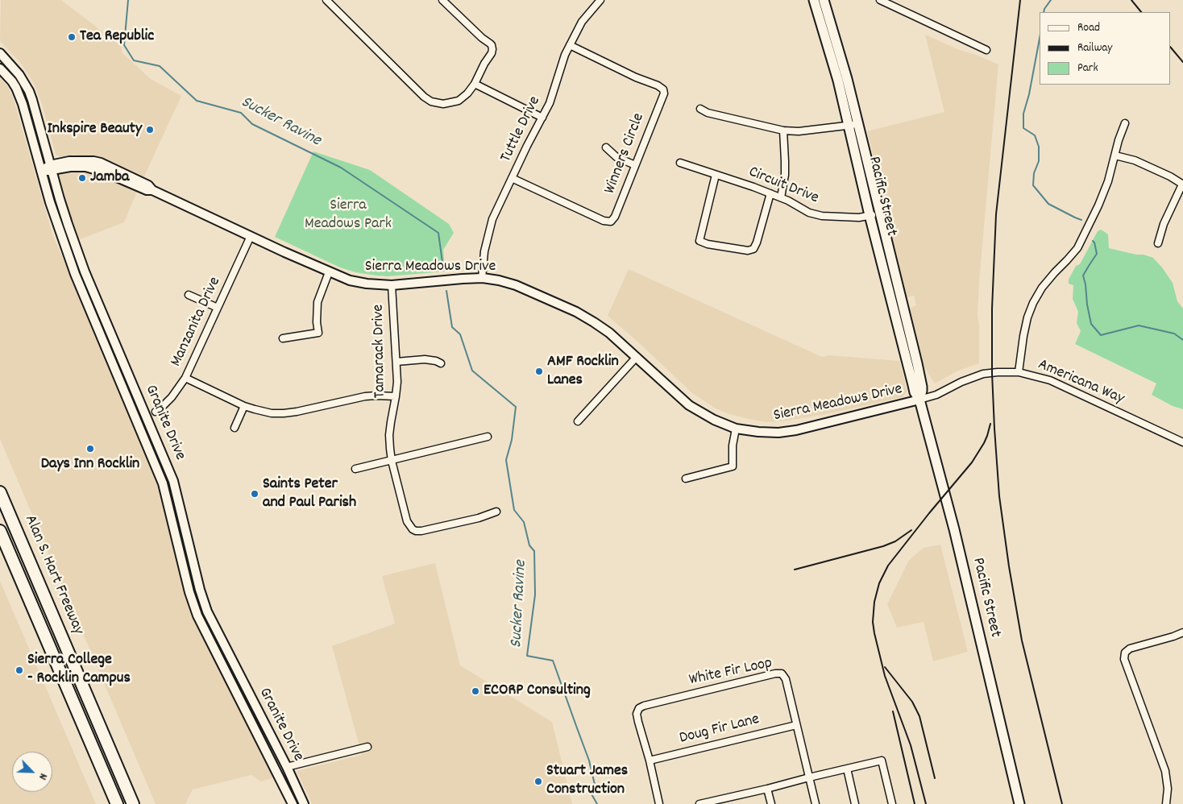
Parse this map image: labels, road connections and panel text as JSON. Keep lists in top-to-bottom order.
{
  "streets": {
    "highway": ["Alan S. Hart Freeway"],
    "main road": ["Pacific Street"],
    "street": [
      "Tuttle Drive",
      "Winners Circle",
      "Circuit Drive",
      "Sierra Meadows Drive",
      "Manzanita Drive",
      "Tamarack Drive",
      "Americana Way",
      "Granite Drive",
      "White Fir Loop",
      "Doug Fir Lane"
    ]
  },
  "crossings": [
    ["Tuttle Drive", "Winners Circle"],
    ["Tuttle Drive", "Sierra Meadows Drive"],
    ["Circuit Drive", "Pacific Street"],
    ["Pacific Street", "Sierra Meadows Drive"],
    ["Pacific Street", "Americana Way"],
    ["Sierra Meadows Drive", "Manzanita Drive"],
    ["Sierra Meadows Drive", "Tamarack Drive"],
    ["Sierra Meadows Drive", "Americana Way"],
    ["Sierra Meadows Drive", "Granite Drive"],
    ["White Fir Loop", "Doug Fir Lane"]
  ],
  "water": ["Sucker Ravine"],
  "parks": ["Sierra Meadows Park"],
  "places": [
    "Tea Republic",
    "Inkspire Beauty",
    "Jamba",
    "AMF Rocklin Lanes",
    "Days Inn Rocklin",
    "Saints Peter and Paul Parish",
    "Sierra College - Rocklin Campus",
    "ECORP Consulting",
    "Stuart James Construction"
  ],
  "legend": ["Road", "Railway", "Park"],
  "north": "bottom right"
}
